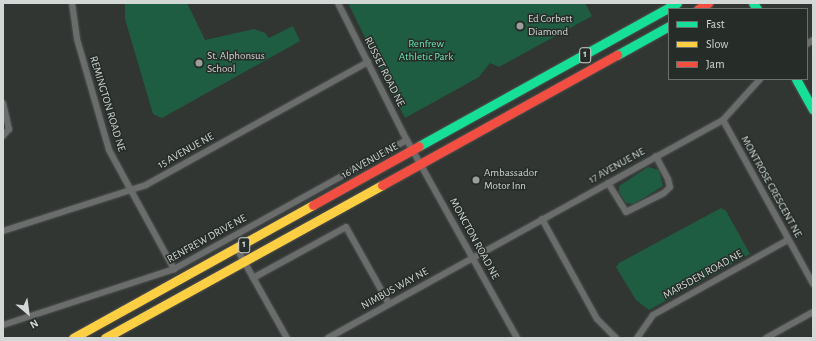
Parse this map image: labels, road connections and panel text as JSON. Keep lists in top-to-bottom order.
{
  "streets": {
    "main road": ["1", "16 AVENUE NE"],
    "street": [
      "RUSSET ROAD NE",
      "REMINGTON ROAD NE",
      "15 AVENUE NE",
      "17 AVENUE NE",
      "MONTROSE CRESCENT NE",
      "RENFREW DRIVE NE",
      "MONCTON ROAD NE",
      "MARSDEN ROAD NE",
      "NIMBUS WAY NE"
    ]
  },
  "crossings": [
    ["1", "MONCTON ROAD NE"],
    ["RUSSET ROAD NE", "15 AVENUE NE"],
    ["RUSSET ROAD NE", "16 AVENUE NE"],
    ["RUSSET ROAD NE", "RENFREW DRIVE NE"],
    ["RUSSET ROAD NE", "MONCTON ROAD NE"],
    ["REMINGTON ROAD NE", "15 AVENUE NE"],
    ["REMINGTON ROAD NE", "RENFREW DRIVE NE"],
    ["16 AVENUE NE", "MONCTON ROAD NE"],
    ["17 AVENUE NE", "MONTROSE CRESCENT NE"],
    ["17 AVENUE NE", "MONCTON ROAD NE"],
    ["17 AVENUE NE", "NIMBUS WAY NE"],
    ["MONTROSE CRESCENT NE", "MARSDEN ROAD NE"],
    ["MONCTON ROAD NE", "NIMBUS WAY NE"]
  ],
  "parks": ["Renfrew Athletic Park"],
  "places": ["Ed Corbett Diamond", "St. Alphonsus School", "Ambassador Motor Inn"],
  "legend": ["Fast", "Slow", "Jam"],
  "north": "bottom right"
}
